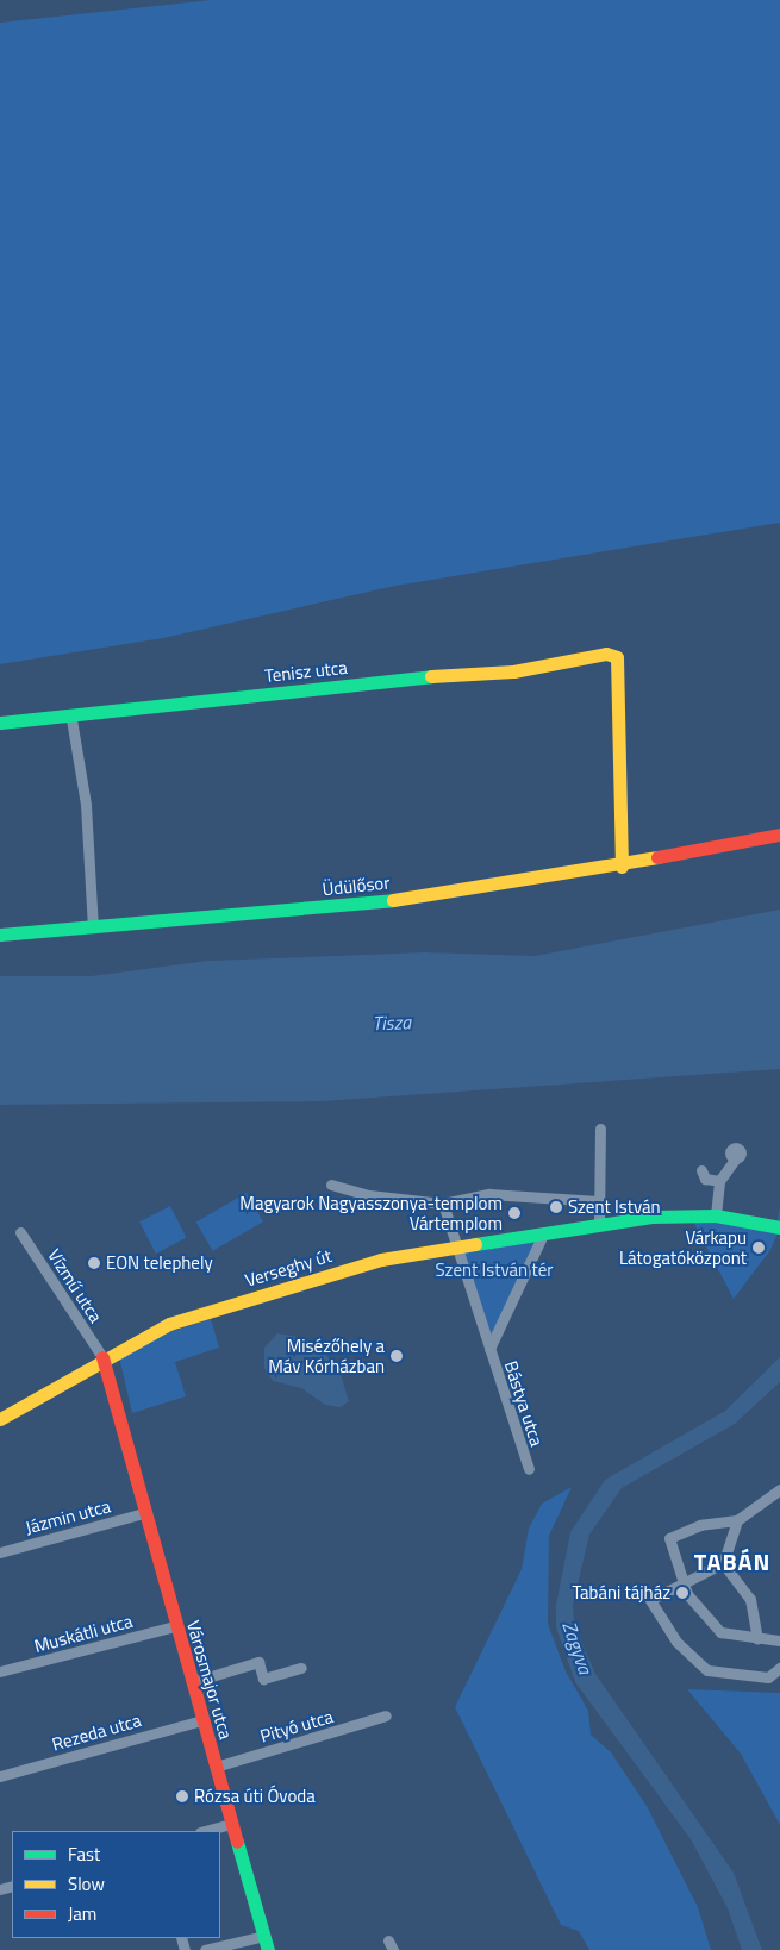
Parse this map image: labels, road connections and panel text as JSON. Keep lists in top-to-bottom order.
{
  "streets": {
    "street": [
      "Tenisz utca",
      "Üdülősor",
      "Verseghy út",
      "Vízmű utca",
      "Bástya utca",
      "Jázmin utca",
      "Muskátli utca",
      "Városmajor utca",
      "Pityó utca",
      "Rezeda utca"
    ]
  },
  "crossings": [
    ["Tenisz utca", "Üdülősor"],
    ["Verseghy út", "Vízmű utca"],
    ["Verseghy út", "Városmajor utca"],
    ["Vízmű utca", "Városmajor utca"],
    ["Jázmin utca", "Városmajor utca"],
    ["Muskátli utca", "Városmajor utca"],
    ["Városmajor utca", "Pityó utca"],
    ["Városmajor utca", "Rezeda utca"]
  ],
  "districts": ["TABÁN"],
  "water": ["Tisza", "Zagyva"],
  "parks": ["Szent István tér"],
  "places": [
    "Szent István",
    "Magyarok Nagyasszonya-templom Vártemplom",
    "Várkapu Látogatóközpont",
    "EON telephely",
    "Misézőhely a Máv Kórházban",
    "Tabáni tájház",
    "Rózsa úti Óvoda"
  ],
  "legend": ["Fast", "Slow", "Jam"]
}
